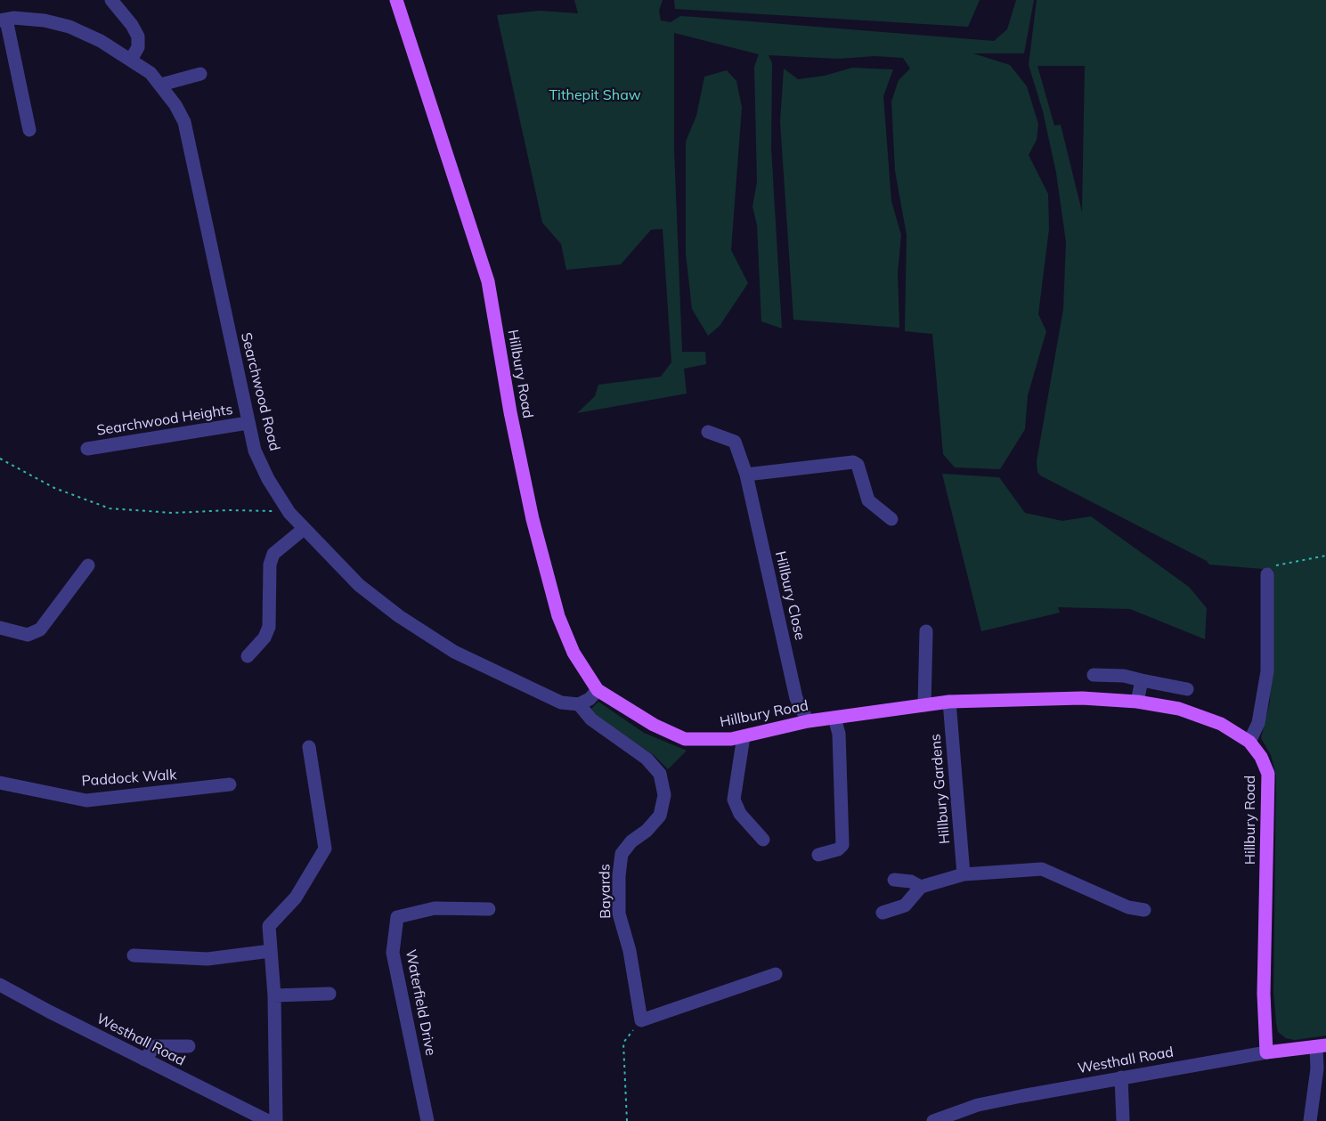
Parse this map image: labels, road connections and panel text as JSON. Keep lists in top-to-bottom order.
{
  "streets": {
    "main road": ["Hillbury Road", "Westhall Road"],
    "street": [
      "Searchwood Road",
      "Searchwood Heights",
      "Hillbury Close",
      "Paddock Walk",
      "Hillbury Gardens",
      "Bayards",
      "Waterfield Drive"
    ]
  },
  "crossings": [
    ["Hillbury Road", "Hillbury Close"],
    ["Hillbury Road", "Hillbury Gardens"],
    ["Hillbury Road", "Westhall Road"],
    ["Searchwood Road", "Searchwood Heights"],
    ["Searchwood Road", "Bayards"]
  ],
  "parks": ["Tithepit Shaw"]
}
